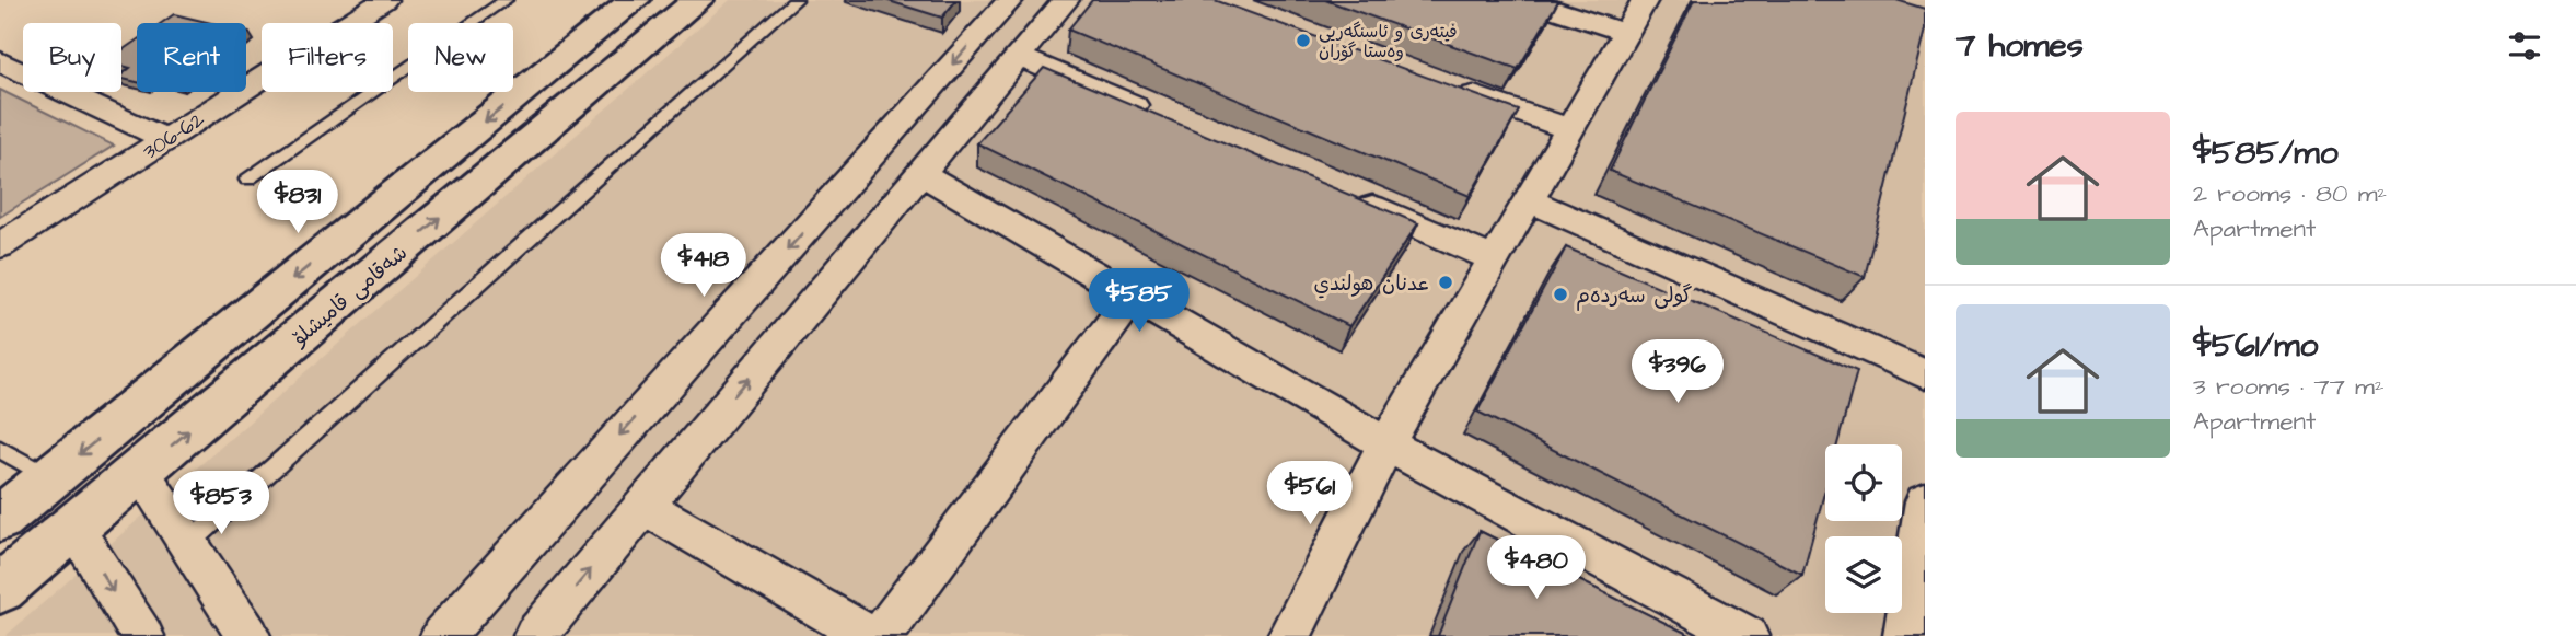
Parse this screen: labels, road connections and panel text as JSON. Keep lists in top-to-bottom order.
{
  "streets": {
    "street": ["306-62", "شەقامی قامیشلۆ"]
  },
  "places": ["فیتەری و ئاسنگەریی وەستا گۆران", "عدنان هولندي", "گولی سەردەم"],
  "page": {
    "heading": "7 homes",
    "chip": [
      "Buy",
      "Rent",
      "Filters",
      "New"
    ],
    "list": [
      {
        "name": "$585/mo",
        "note": "2 rooms · 80 m² · Apartment"
      },
      {
        "name": "$561/mo",
        "note": "3 rooms · 77 m² · Apartment"
      }
    ],
    "price": [
      "$831",
      "$418",
      "$585",
      "$396",
      "$561",
      "$853",
      "$480"
    ]
  }
}
